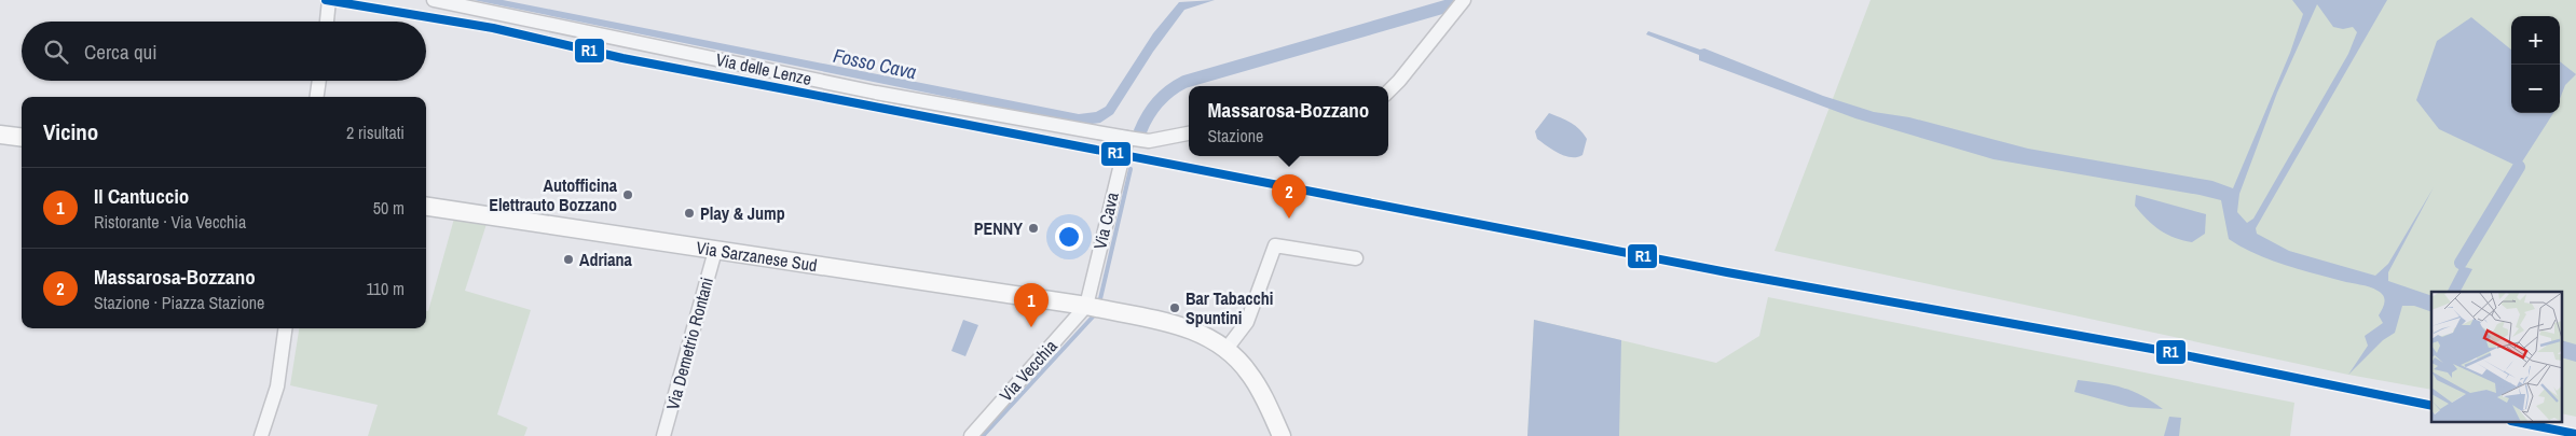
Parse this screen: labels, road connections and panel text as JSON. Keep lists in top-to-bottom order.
{
  "streets": {
    "main road": ["Via Sarzanese Sud"],
    "street": [
      "Via delle Lenze",
      "Via Cava",
      "Via Demetrio Rontani",
      "Via Vecchia"
    ]
  },
  "crossings": [
    ["Via delle Lenze", "Via Cava"],
    ["Via Cava", "Via Sarzanese Sud"],
    ["Via Cava", "Via Vecchia"],
    ["Via Sarzanese Sud", "Via Demetrio Rontani"],
    ["Via Sarzanese Sud", "Via Vecchia"]
  ],
  "water": ["Fosso Cava"],
  "places": [
    "Autofficina Elettrauto Bozzano",
    "Play & Jump",
    "PENNY",
    "Adriana",
    "Bar Tabacchi Spuntini"
  ],
  "lines": ["transit line R1"],
  "page": {
    "map_buttons": ["+", "−"],
    "search": "Cerca qui",
    "popup": ["Massarosa-Bozzano", "Stazione"],
    "heading": ["Vicino", "2 risultati"],
    "list": [
      {
        "mark": "1",
        "name": "Il Cantuccio",
        "note": "Ristorante · Via Vecchia",
        "value": "50 m"
      },
      {
        "mark": "2",
        "name": "Massarosa-Bozzano",
        "note": "Stazione · Piazza Stazione",
        "value": "110 m"
      }
    ],
    "pins": ["2", "1"]
  }
}
